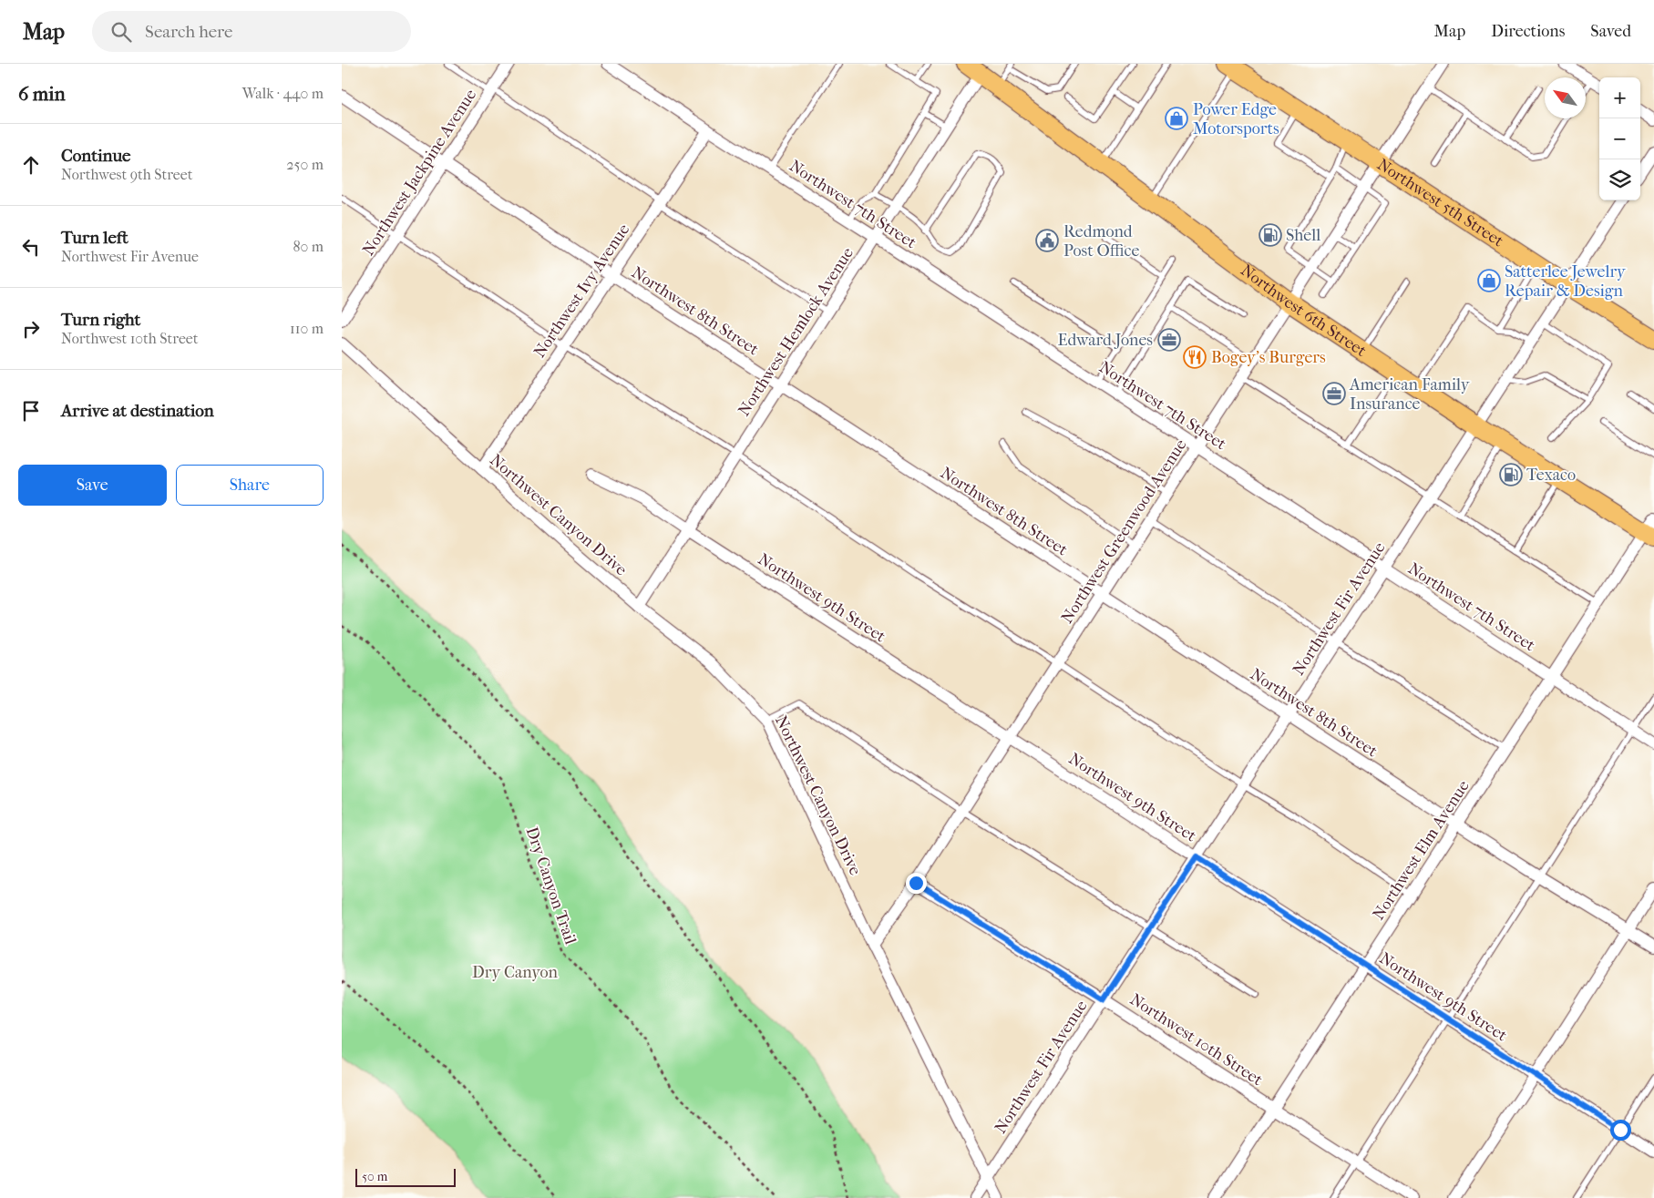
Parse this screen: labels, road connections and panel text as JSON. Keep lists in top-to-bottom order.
{
  "streets": {
    "main road": ["Northwest 5th Street", "Northwest 6th Street"],
    "street": [
      "Northwest Jackpine Avenue",
      "Northwest 7th Street",
      "Northwest Ivy Avenue",
      "Northwest 8th Street",
      "Northwest Hemlock Avenue",
      "Northwest Canyon Drive",
      "Northwest Greenwood Avenue",
      "Northwest 9th Street",
      "Northwest Fir Avenue",
      "Northwest Elm Avenue",
      "Northwest 10th Street"
    ],
    "path": ["Dry Canyon Trail"]
  },
  "crossings": [
    ["Northwest Jackpine Avenue", "Northwest 8th Street"],
    ["Northwest 5th Street", "Northwest Greenwood Avenue"],
    ["Northwest 5th Street", "Northwest Fir Avenue"],
    ["Northwest 7th Street", "Northwest Ivy Avenue"],
    ["Northwest 7th Street", "Northwest Hemlock Avenue"],
    ["Northwest 7th Street", "Northwest Greenwood Avenue"],
    ["Northwest 7th Street", "Northwest Fir Avenue"],
    ["Northwest 7th Street", "Northwest Elm Avenue"],
    ["Northwest Ivy Avenue", "Northwest 8th Street"],
    ["Northwest Ivy Avenue", "Northwest Canyon Drive"],
    ["Northwest 6th Street", "Northwest Hemlock Avenue"],
    ["Northwest 6th Street", "Northwest Greenwood Avenue"],
    ["Northwest 6th Street", "Northwest Fir Avenue"],
    ["Northwest 6th Street", "Northwest Elm Avenue"],
    ["Northwest 8th Street", "Northwest Hemlock Avenue"],
    ["Northwest 8th Street", "Northwest Greenwood Avenue"],
    ["Northwest 8th Street", "Northwest Fir Avenue"],
    ["Northwest 8th Street", "Northwest Elm Avenue"],
    ["Northwest Hemlock Avenue", "Northwest Canyon Drive"],
    ["Northwest Hemlock Avenue", "Northwest 9th Street"],
    ["Northwest Canyon Drive", "Northwest Greenwood Avenue"],
    ["Northwest Canyon Drive", "Northwest Fir Avenue"],
    ["Northwest Greenwood Avenue", "Northwest 9th Street"],
    ["Northwest Greenwood Avenue", "Northwest 10th Street"],
    ["Northwest 9th Street", "Northwest Fir Avenue"],
    ["Northwest 9th Street", "Northwest Elm Avenue"],
    ["Northwest Fir Avenue", "Northwest 10th Street"],
    ["Northwest Elm Avenue", "Northwest 10th Street"]
  ],
  "parks": ["Dry Canyon"],
  "places": {
    "shop": ["Power Edge Motorsports", "Satterlee Jewelry Repair & Design"],
    "fuel station": ["Shell", "Texaco"],
    "public building": ["Redmond Post Office"],
    "office": ["Edward Jones", "American Family Insurance"],
    "restaurant": ["Bogey's Burgers"]
  },
  "scale_bar": "50 m",
  "north": "top left",
  "page": {
    "header": "Map",
    "search": "Search here",
    "nav": ["Map", "Directions", "Saved"],
    "heading": ["6 min", "Walk · 440 m"],
    "map_buttons": ["+", "−"],
    "list": [
      ["Continue", "Northwest 9th Street", "250 m"],
      ["Turn left", "Northwest Fir Avenue", "80 m"],
      ["Turn right", "Northwest 10th Street", "110 m"],
      "Arrive at destination"
    ],
    "buttons": ["Save", "Share"],
    "scale": "50 m"
  }
}
